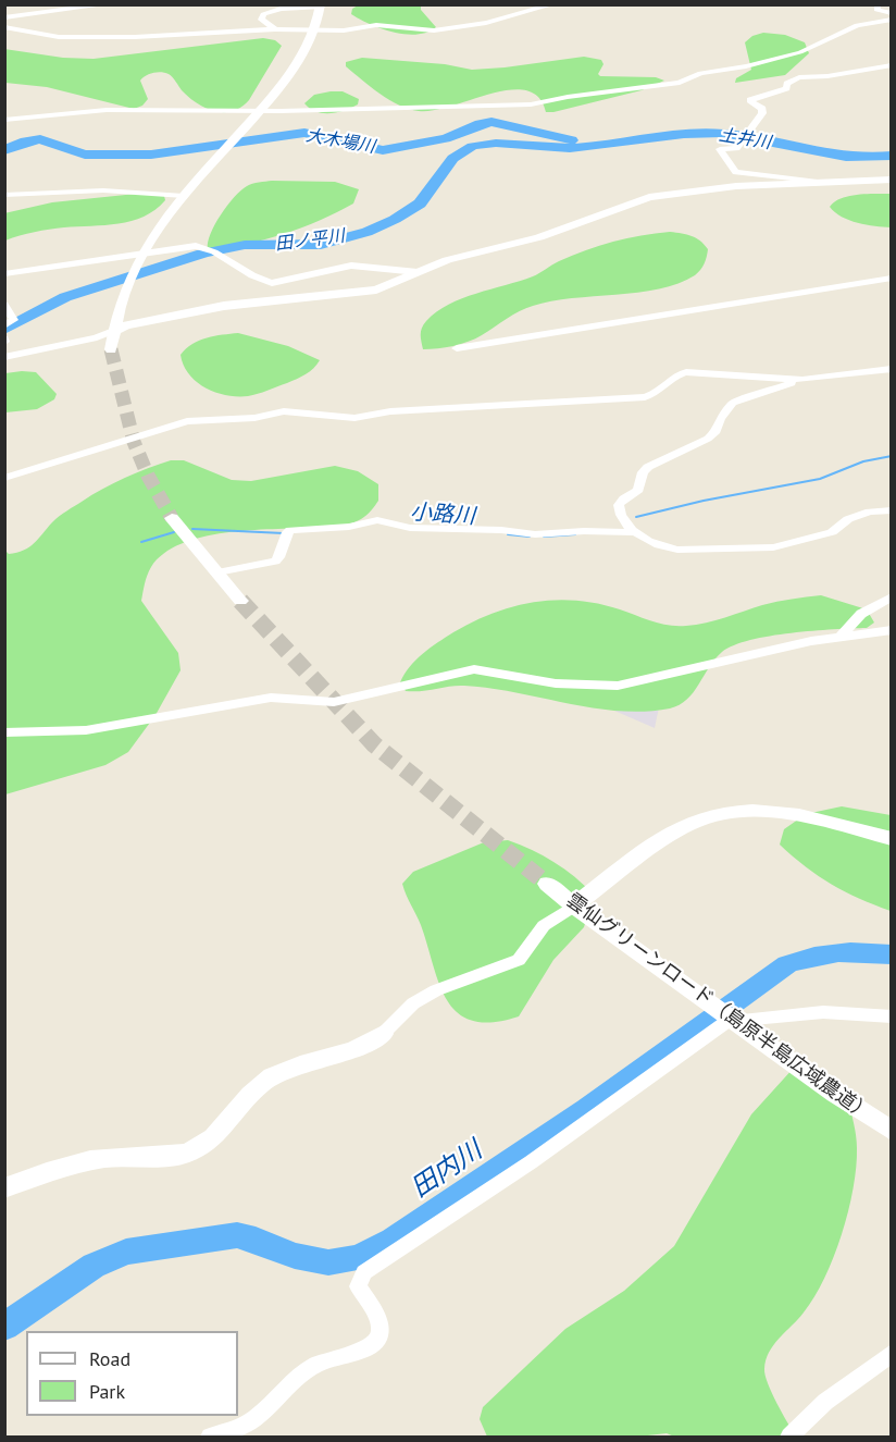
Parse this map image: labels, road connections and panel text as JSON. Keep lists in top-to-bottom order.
{
  "streets": {
    "street": ["雲仙グリーンロード（島原半島広域農道）"]
  },
  "water": [
    "土井川",
    "大木場川",
    "田ノ平川",
    "小路川",
    "田内川"
  ],
  "legend": ["Road", "Park"]
}
